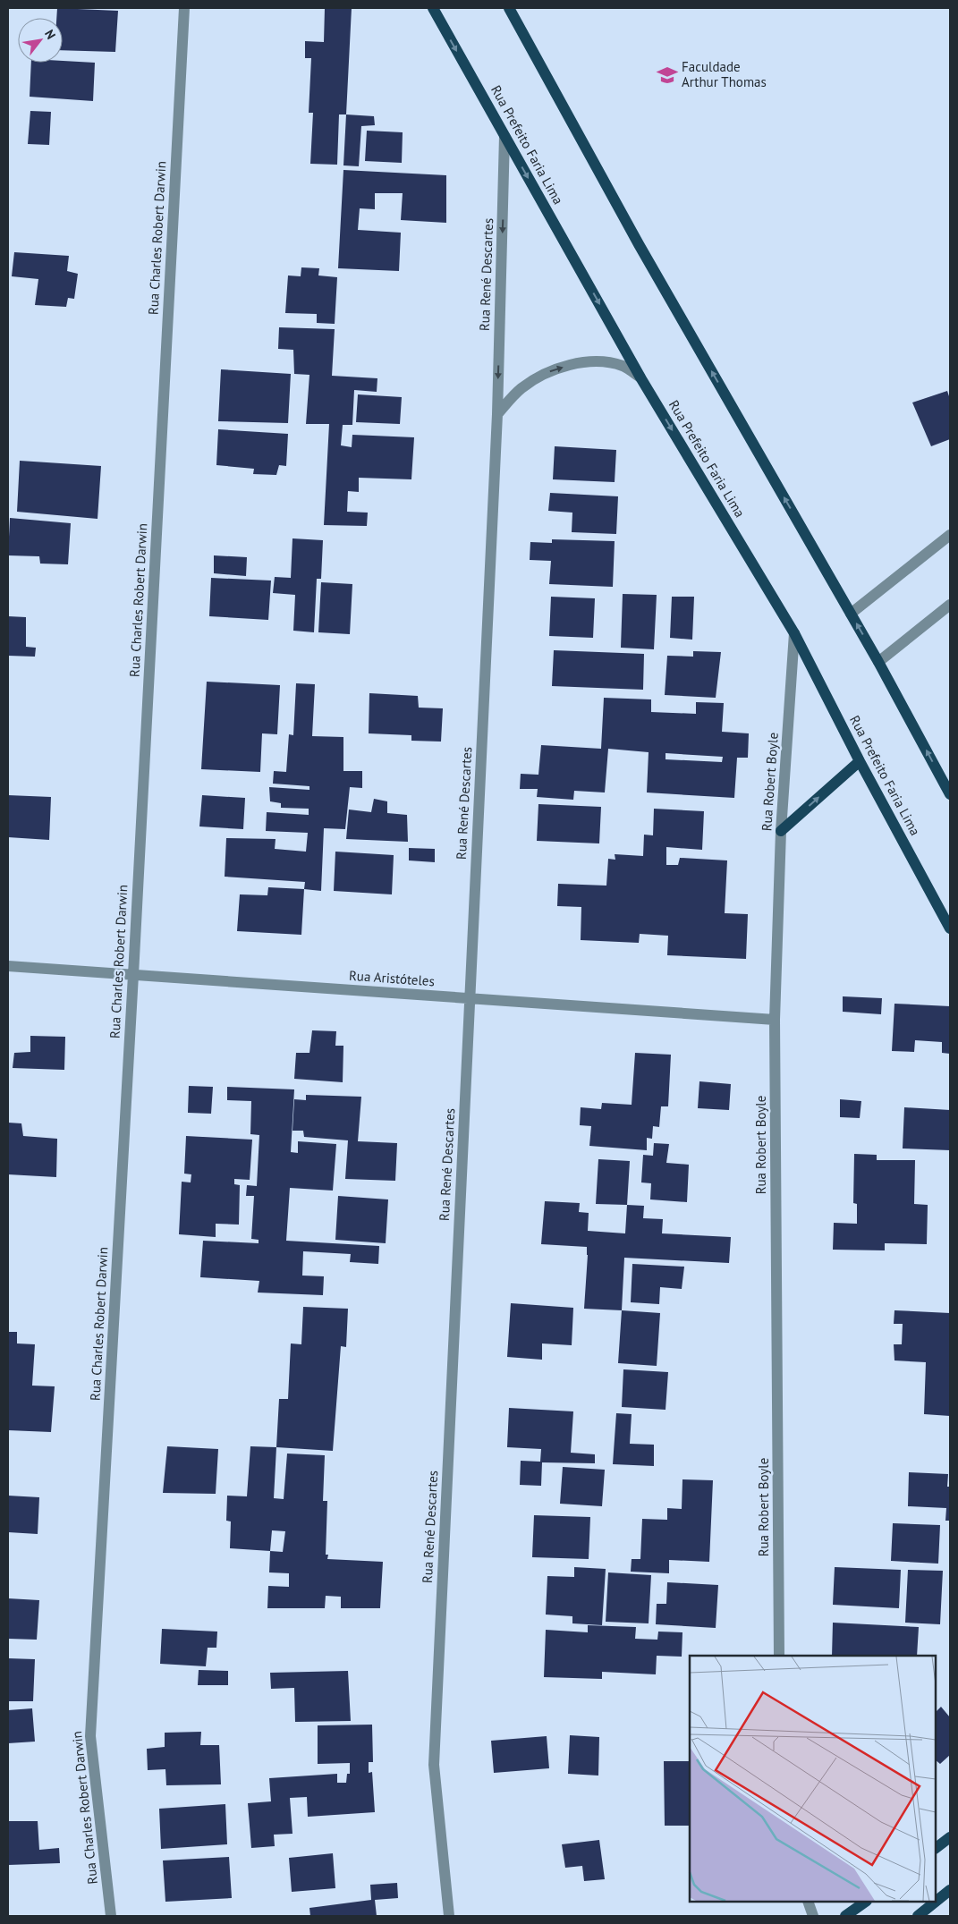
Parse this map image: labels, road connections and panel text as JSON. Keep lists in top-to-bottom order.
{
  "streets": {
    "main road": ["Rua Prefeito Faria Lima"],
    "street": [
      "Rua Charles Robert Darwin",
      "Rua René Descartes",
      "Rua Robert Boyle",
      "Rua Aristóteles"
    ]
  },
  "crossings": [
    ["Rua Prefeito Faria Lima", "Rua René Descartes"],
    ["Rua Prefeito Faria Lima", "Rua Robert Boyle"],
    ["Rua Charles Robert Darwin", "Rua Aristóteles"],
    ["Rua René Descartes", "Rua Aristóteles"],
    ["Rua Robert Boyle", "Rua Aristóteles"]
  ],
  "places": {
    "school or university": ["Faculdade Arthur Thomas"]
  },
  "north": "top right"
}
